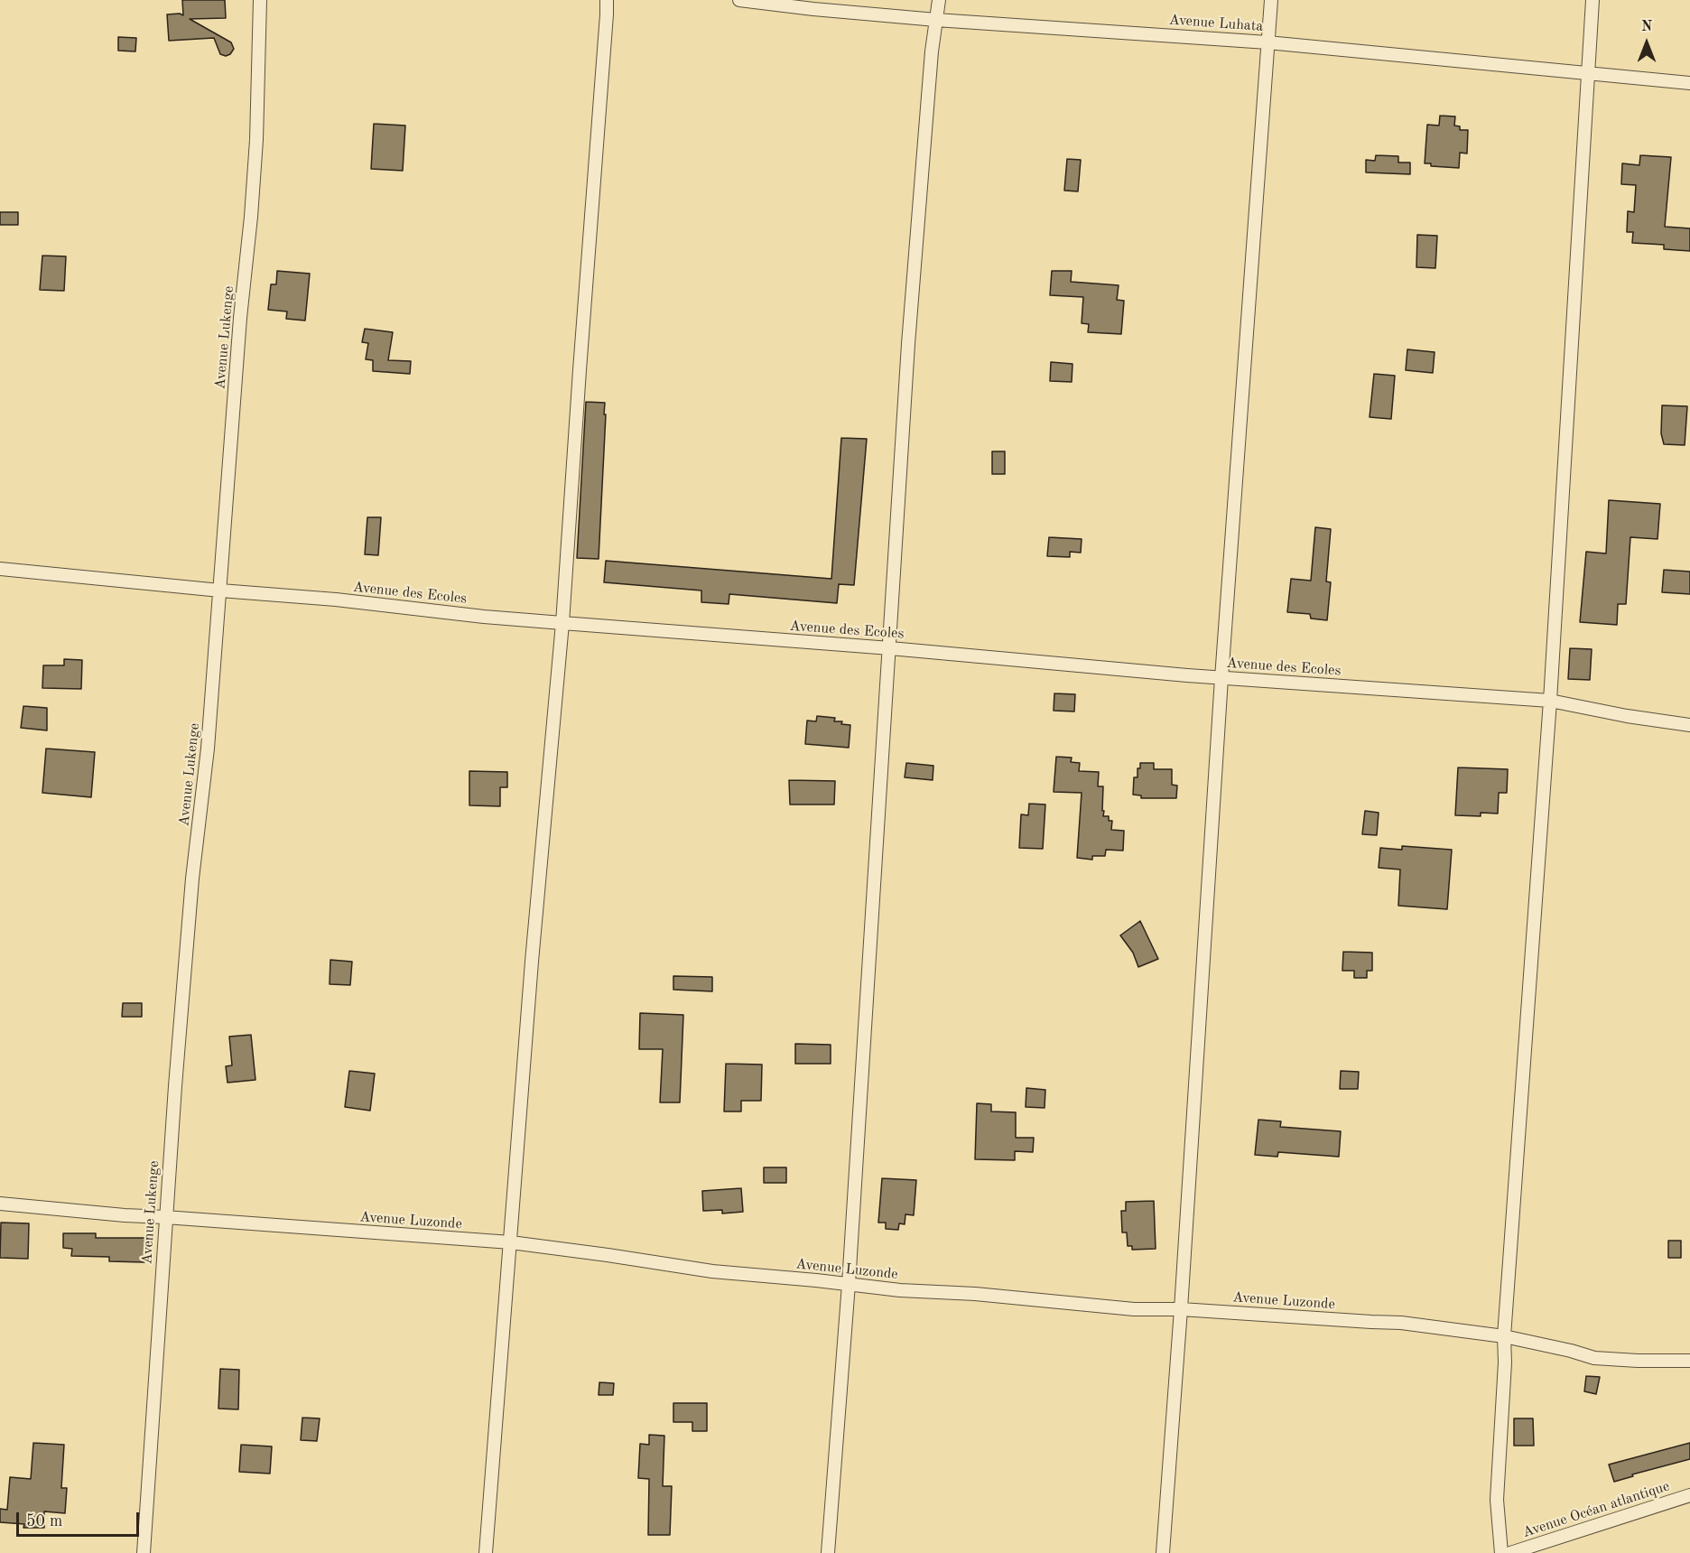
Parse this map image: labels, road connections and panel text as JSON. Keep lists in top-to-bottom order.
{
  "streets": {
    "street": [
      "Avenue Luhata",
      "Avenue Lukenge",
      "Avenue des Ecoles",
      "Avenue Luzonde",
      "Avenue Océan atlantique"
    ]
  },
  "crossings": [
    ["Avenue Lukenge", "Avenue des Ecoles"],
    ["Avenue Lukenge", "Avenue Luzonde"]
  ],
  "scale_bar": "50 m",
  "north": "top"
}
